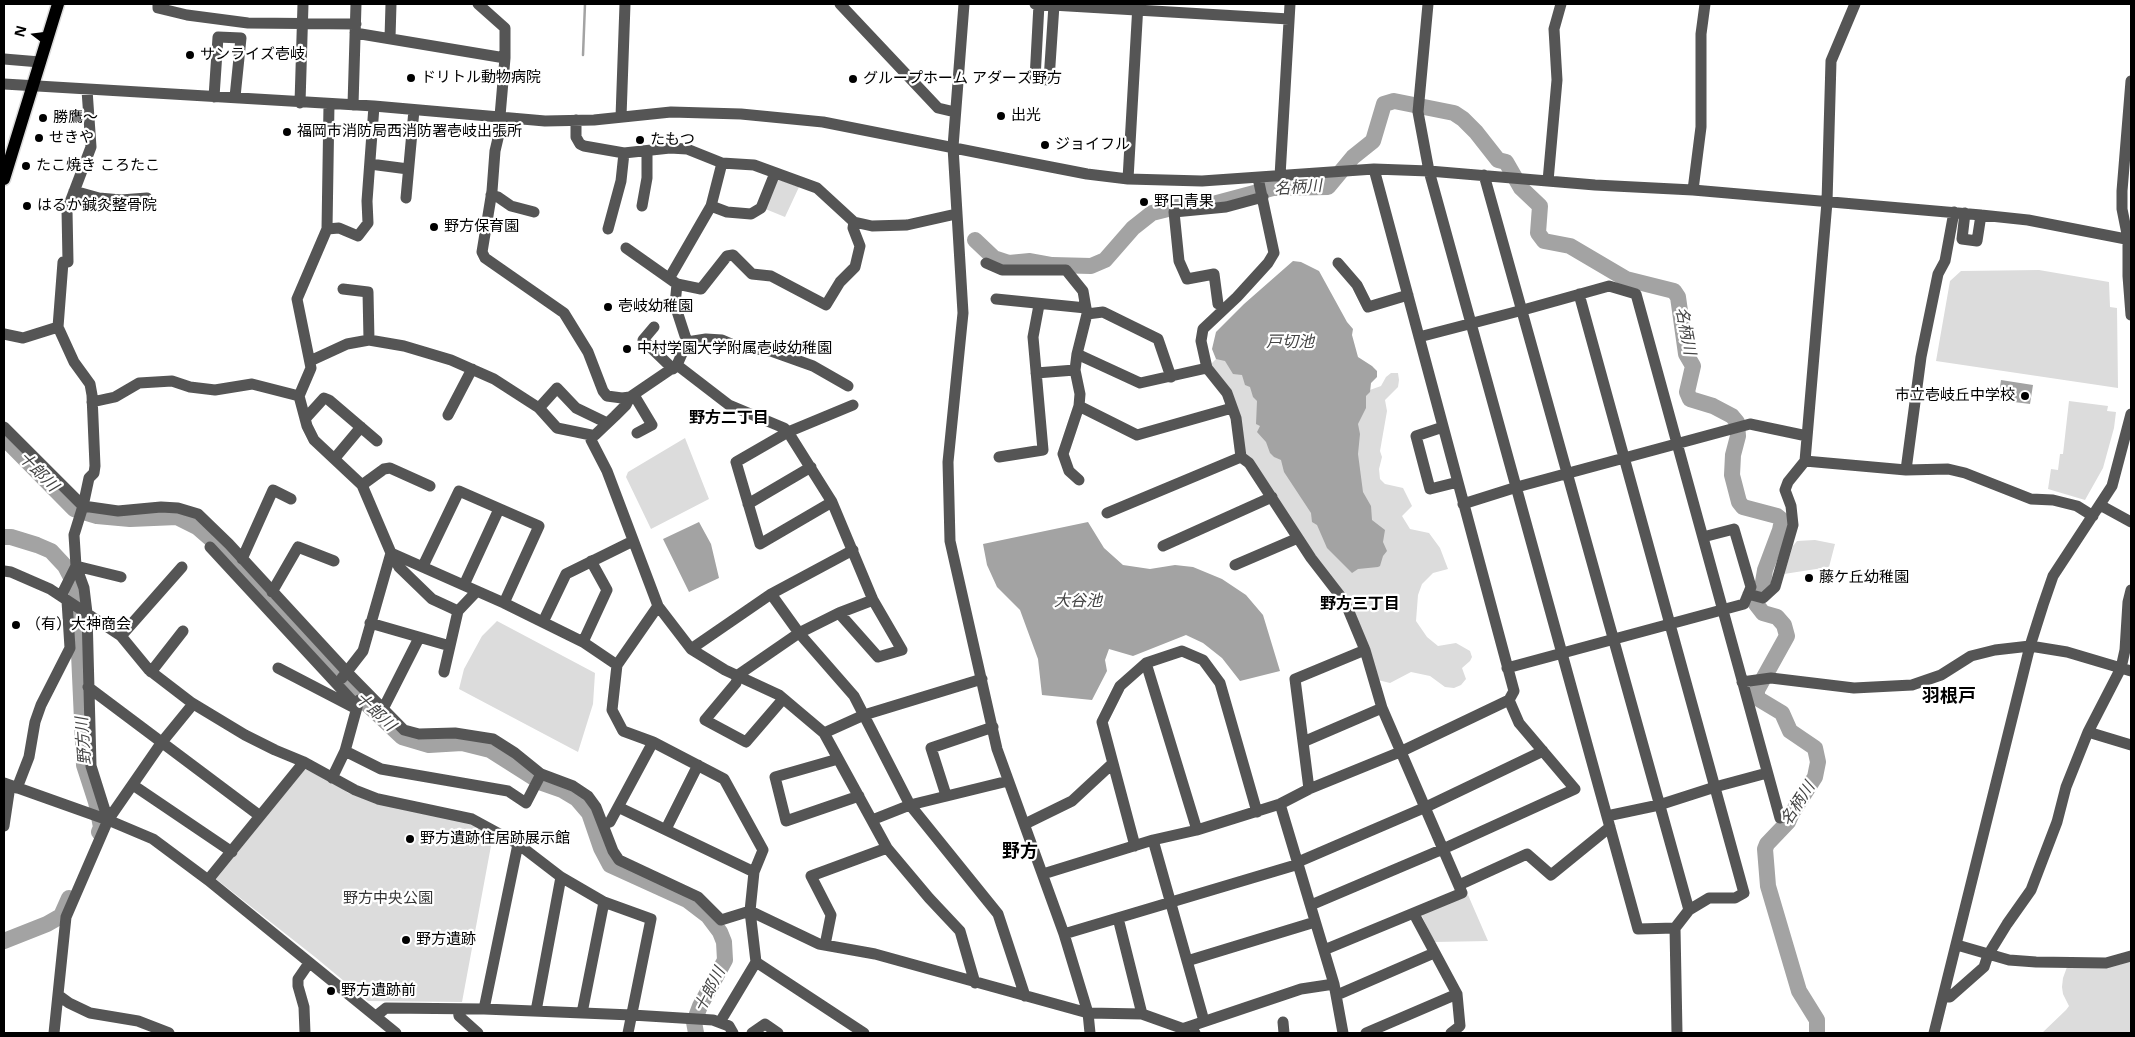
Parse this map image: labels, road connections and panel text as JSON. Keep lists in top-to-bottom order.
{
  "districts": [
    "野方二丁目",
    "野方三丁目",
    "羽根戸",
    "野方"
  ],
  "water": [
    "名柄川",
    "戸切池",
    "十郎川",
    "大谷池",
    "野方川"
  ],
  "parks": ["野方中央公園"],
  "places": [
    "サンライズ壱岐",
    "ドリトル動物病院",
    "グループホーム アダーズ野方",
    "出光",
    "勝鷹～",
    "福岡市消防局西消防署壱岐出張所",
    "せきや",
    "たもつ",
    "ジョイフル",
    "たこ焼き ころたこ",
    "野口青果",
    "はるか鍼灸整骨院",
    "野方保育園",
    "壱岐幼稚園",
    "中村学園大学附属壱岐幼稚園",
    "市立壱岐丘中学校",
    "藤ケ丘幼稚園",
    "（有）大神商会",
    "野方遺跡住居跡展示館",
    "野方遺跡",
    "野方遺跡前"
  ],
  "north": "left"
}
